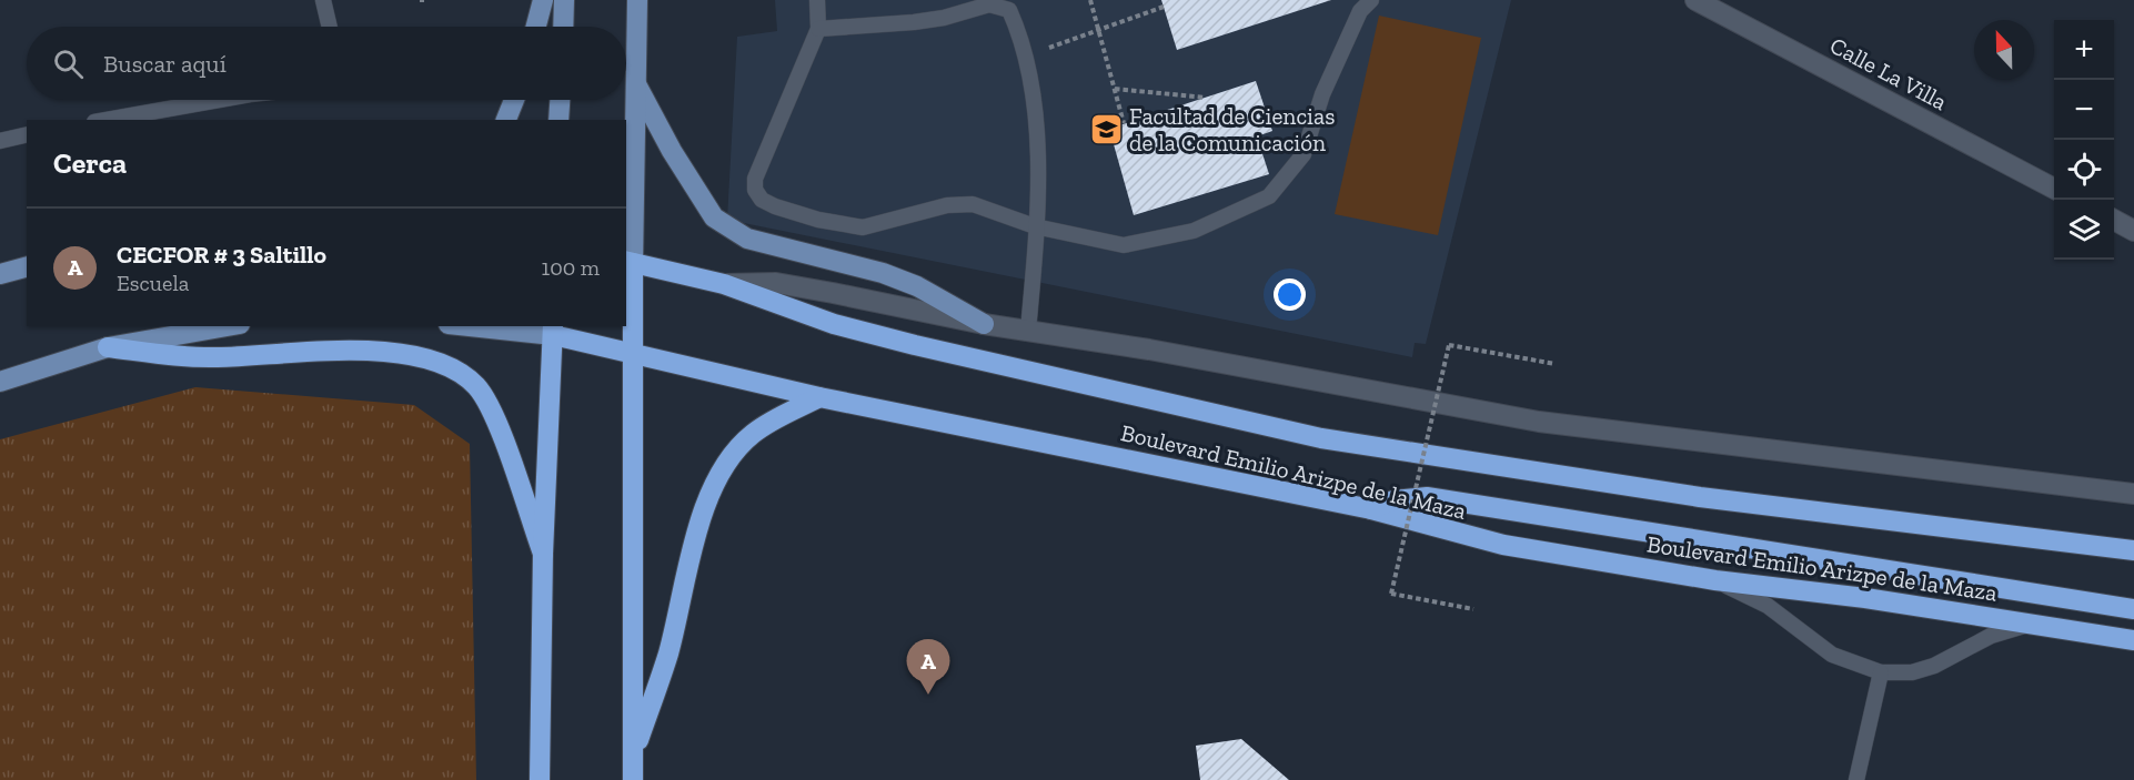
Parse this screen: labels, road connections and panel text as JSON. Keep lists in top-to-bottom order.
{
  "streets": {
    "highway": ["Boulevard Emilio Arizpe de la Maza"],
    "street": ["Calle La Villa"]
  },
  "places": {
    "school or university": ["Facultad de Ciencias de la Comunicación"]
  },
  "north": "top",
  "page": {
    "map_buttons": ["+", "−"],
    "search": "Buscar aquí",
    "heading": "Cerca",
    "list": [
      {
        "mark": "A",
        "name": "CECFOR # 3 Saltillo",
        "note": "Escuela",
        "value": "100 m"
      }
    ],
    "pins": "A"
  }
}
